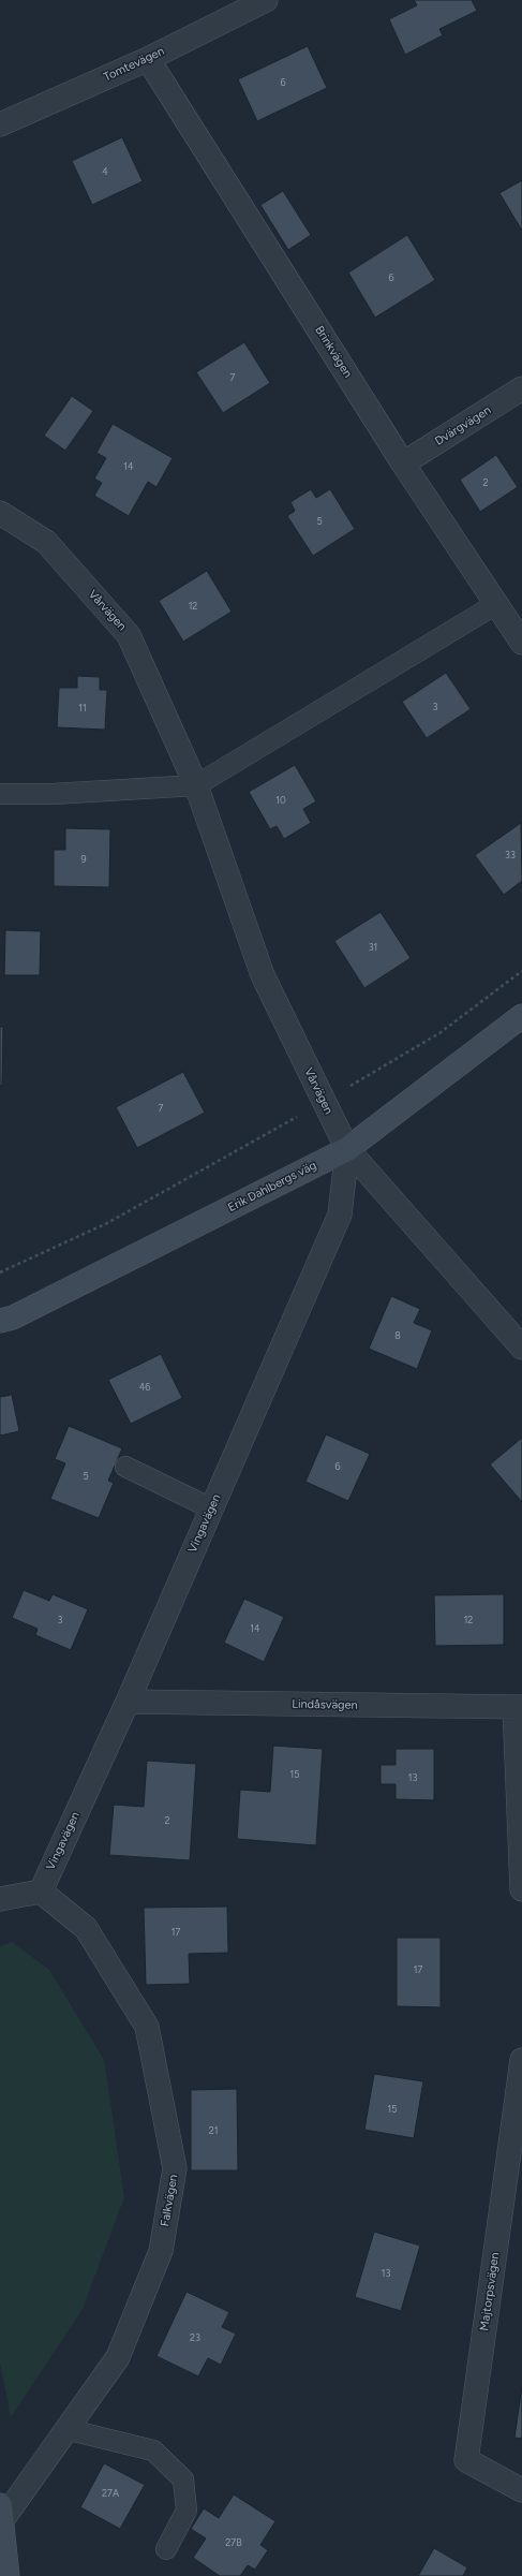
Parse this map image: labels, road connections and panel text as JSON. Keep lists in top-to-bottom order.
{
  "streets": {
    "street": [
      "Tomtevägen",
      "Brinkvägen",
      "Dvärgvägen",
      "Vårvägen",
      "Erik Dahlbergs väg",
      "Vingavägen",
      "Lindåsvägen",
      "Falkvägen",
      "Majtorpsvägen"
    ]
  },
  "crossings": [
    ["Tomtevägen", "Brinkvägen"],
    ["Brinkvägen", "Dvärgvägen"],
    ["Vårvägen", "Erik Dahlbergs väg"],
    ["Vårvägen", "Vingavägen"],
    ["Erik Dahlbergs väg", "Vingavägen"],
    ["Vingavägen", "Lindåsvägen"],
    ["Vingavägen", "Falkvägen"]
  ],
  "house_numbers": [
    "6",
    "4",
    "6",
    "7",
    "14",
    "2",
    "5",
    "12",
    "3",
    "11",
    "10",
    "33",
    "9",
    "31",
    "7",
    "8",
    "46",
    "6",
    "5",
    "3",
    "12",
    "14",
    "15",
    "13",
    "2",
    "17",
    "17",
    "15",
    "21",
    "13",
    "23",
    "27A",
    "27B"
  ]
}
